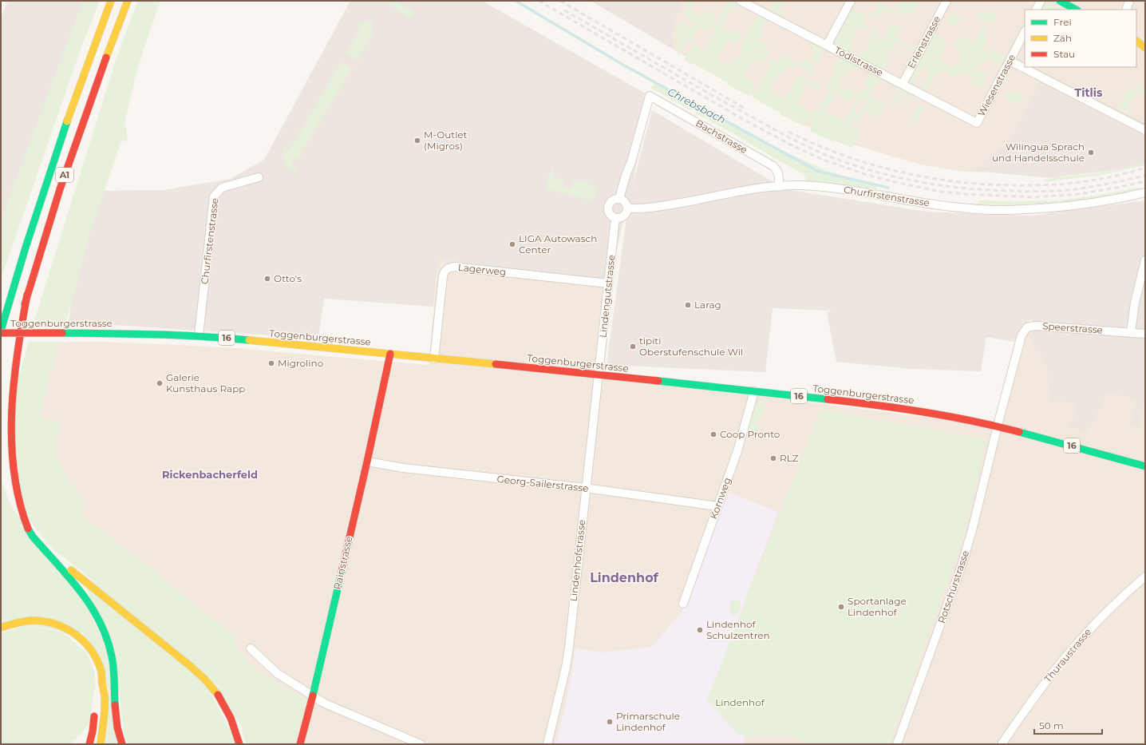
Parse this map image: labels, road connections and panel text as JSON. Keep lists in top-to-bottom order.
{
  "streets": {
    "main road": [
      "A1",
      "Toggenburgerstrasse",
      "16",
      "Rainstrasse"
    ],
    "street": [
      "Erlenstrasse",
      "Tödistrasse",
      "Wiesenstrasse",
      "Bachstrasse",
      "Churfirstenstrasse",
      "Lagerweg",
      "Lindengutstrasse",
      "Speerstrasse",
      "Georg-Sailerstrasse",
      "Kornweg",
      "Lindenhofstrasse",
      "Rotschürstrasse",
      "Thuraustrasse"
    ]
  },
  "crossings": [
    ["Erlenstrasse", "Tödistrasse"],
    ["Tödistrasse", "Wiesenstrasse"],
    ["Bachstrasse", "Churfirstenstrasse"],
    ["Bachstrasse", "Lindengutstrasse"],
    ["A1", "Toggenburgerstrasse"],
    ["Churfirstenstrasse", "Lindengutstrasse"],
    ["Churfirstenstrasse", "Toggenburgerstrasse"],
    ["Lagerweg", "Lindengutstrasse"],
    ["Lagerweg", "Toggenburgerstrasse"],
    ["Lindengutstrasse", "Toggenburgerstrasse"],
    ["Lindengutstrasse", "Lindenhofstrasse"],
    ["Toggenburgerstrasse", "Speerstrasse"],
    ["Toggenburgerstrasse", "Kornweg"],
    ["Toggenburgerstrasse", "Lindenhofstrasse"],
    ["Toggenburgerstrasse", "Rainstrasse"],
    ["Toggenburgerstrasse", "Rotschürstrasse"],
    ["Speerstrasse", "Rotschürstrasse"],
    ["Georg-Sailerstrasse", "Kornweg"],
    ["Georg-Sailerstrasse", "Lindenhofstrasse"],
    ["Georg-Sailerstrasse", "Rainstrasse"]
  ],
  "districts": ["Titlis", "Rickenbacherfeld", "Lindenhof"],
  "water": ["Chrebsbach"],
  "parks": ["Lindenhof"],
  "places": [
    "M-Outlet (Migros)",
    "Wilingua Sprach und Handelsschule",
    "LIGA Autowasch Center",
    "Otto's",
    "Larag",
    "tipiti Oberstufenschule Wil",
    "Migrolino",
    "Galerie Kunsthaus Rapp",
    "Coop Pronto",
    "RLZ",
    "Sportanlage Lindenhof",
    "Lindenhof Schulzentren",
    "Primarschule Lindenhof"
  ],
  "legend": ["Frei", "Zäh", "Stau"],
  "scale_bar": "50 m"
}
